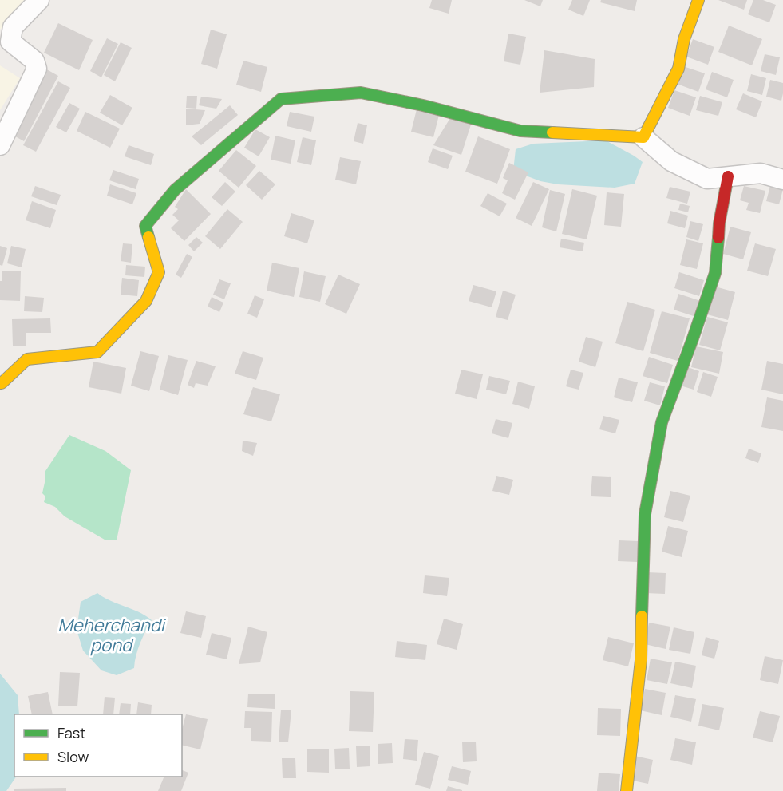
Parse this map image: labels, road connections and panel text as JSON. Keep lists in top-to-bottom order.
{
  "water": ["Meherchandi pond"],
  "legend": ["Fast", "Slow"]
}
